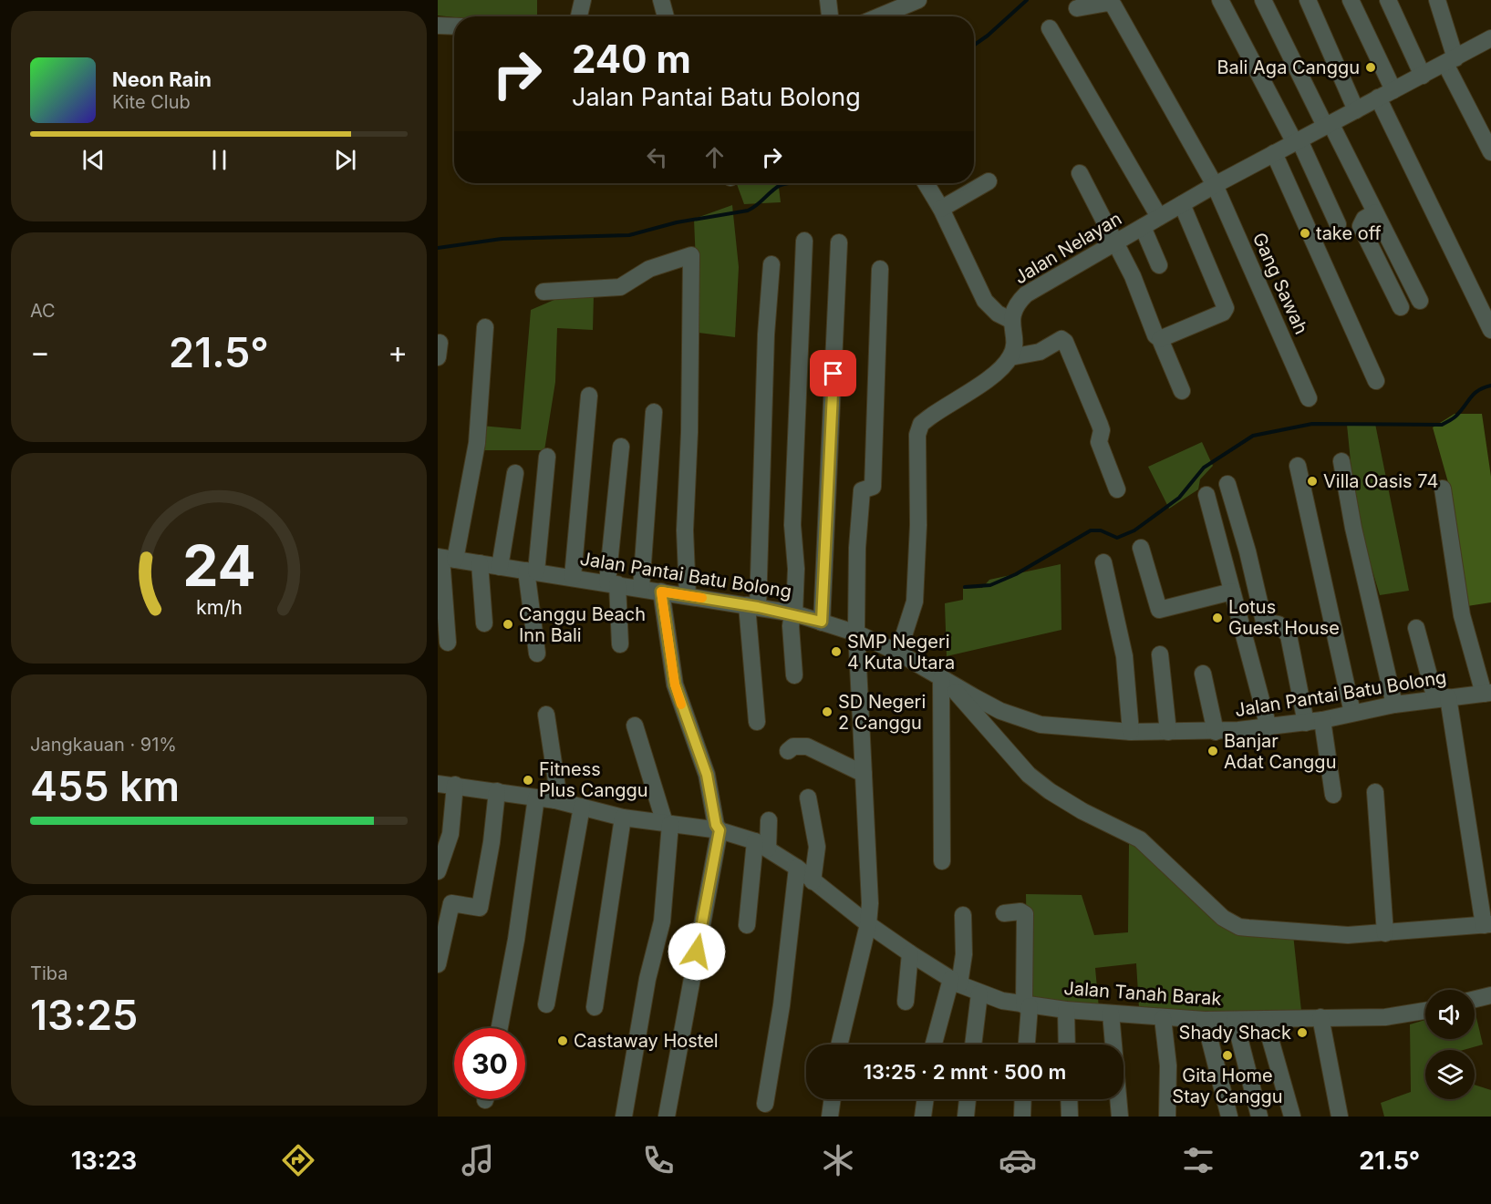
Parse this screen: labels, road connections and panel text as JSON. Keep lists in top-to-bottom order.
{
  "streets": {
    "street": [
      "Jalan Nelayan",
      "Gang Sawah",
      "Jalan Pantai Batu Bolong",
      "Jalan Tanah Barak"
    ]
  },
  "crossings": [
    ["Jalan Nelayan", "Gang Sawah"]
  ],
  "places": [
    "Bali Aga Canggu",
    "take off",
    "Villa Oasis 74",
    "Lotus Guest House",
    "Canggu Beach Inn Bali",
    "SMP Negeri 4 Kuta Utara",
    "SD Negeri 2 Canggu",
    "Banjar Adat Canggu",
    "Fitness Plus Canggu",
    "Shady Shack",
    "Castaway Hostel",
    "Gita Home Stay Canggu"
  ],
  "page": {
    "turn": ["240 m", "Jalan Pantai Batu Bolong"],
    "song": ["Neon Rain", "Kite Club"],
    "tile": [
      "AC",
      ["Jangkauan · 91%", "455 km"],
      ["Tiba", "13:25"]
    ],
    "heat": ["−", "21.5°", "+"],
    "limit": "30",
    "trip": "13:25 · 2 mnt · 500 m",
    "tabs": ["13:23", "21.5°"],
    "gauge": ["24", "km/h"]
  }
}
